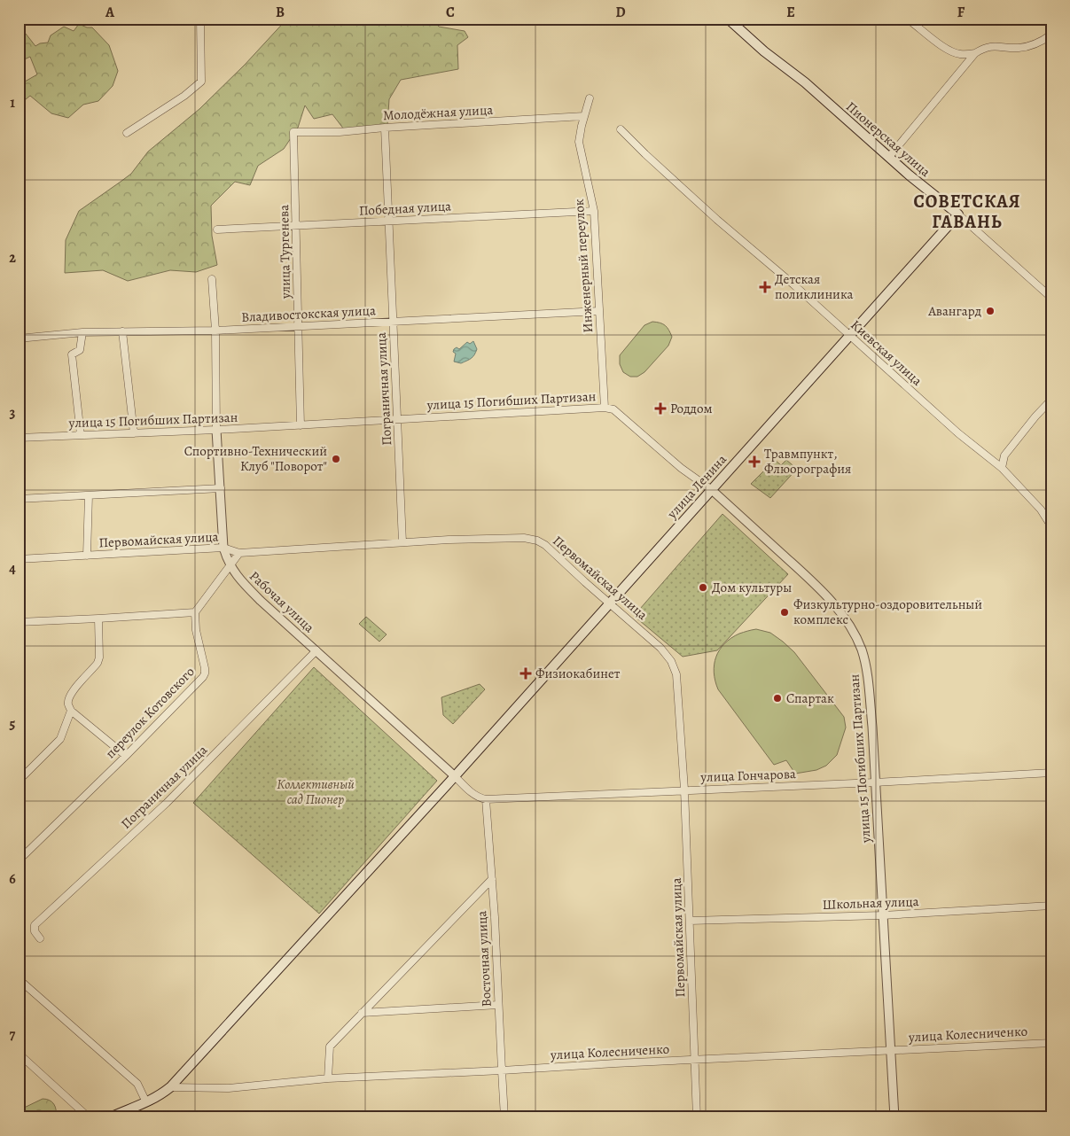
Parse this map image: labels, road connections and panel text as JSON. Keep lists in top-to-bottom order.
{
  "streets": {
    "main road": ["Пионерская улица", "улица Ленина"],
    "street": [
      "Молодёжная улица",
      "Победная улица",
      "улица Тургенева",
      "Инженерный переулок",
      "Владивостокская улица",
      "Киевская улица",
      "Пограничная улица",
      "улица 15 Погибших Партизан",
      "Первомайская улица",
      "Рабочая улица",
      "переулок Котовского",
      "улица Гончарова",
      "Школьная улица",
      "Восточная улица",
      "улица Колесниченко"
    ]
  },
  "crossings": [
    ["Молодёжная улица", "улица Тургенева"],
    ["Молодёжная улица", "Инженерный переулок"],
    ["Молодёжная улица", "Пограничная улица"],
    ["Пионерская улица", "улица Ленина"],
    ["Победная улица", "улица Тургенева"],
    ["Победная улица", "Инженерный переулок"],
    ["Победная улица", "Пограничная улица"],
    ["улица Тургенева", "Владивостокская улица"],
    ["улица Тургенева", "улица 15 Погибших Партизан"],
    ["Инженерный переулок", "Владивостокская улица"],
    ["Инженерный переулок", "улица 15 Погибших Партизан"],
    ["Владивостокская улица", "Пограничная улица"],
    ["Владивостокская улица", "Рабочая улица"],
    ["Киевская улица", "улица Ленина"],
    ["Пограничная улица", "улица 15 Погибших Партизан"],
    ["Пограничная улица", "Первомайская улица"],
    ["Пограничная улица", "Рабочая улица"],
    ["улица 15 Погибших Партизан", "улица Ленина"],
    ["улица 15 Погибших Партизан", "Рабочая улица"],
    ["улица 15 Погибших Партизан", "улица Гончарова"],
    ["улица 15 Погибших Партизан", "Школьная улица"],
    ["улица 15 Погибших Партизан", "улица Колесниченко"],
    ["улица Ленина", "Первомайская улица"],
    ["улица Ленина", "Рабочая улица"],
    ["улица Ленина", "улица Колесниченко"],
    ["Первомайская улица", "Рабочая улица"],
    ["Первомайская улица", "улица Гончарова"],
    ["Первомайская улица", "Школьная улица"],
    ["Первомайская улица", "улица Колесниченко"],
    ["улица Гончарова", "Восточная улица"],
    ["Восточная улица", "улица Колесниченко"]
  ],
  "districts": ["СОВЕТСКАЯ ГАВАНЬ"],
  "parks": ["Коллективный сад Пионер"],
  "places": {
    "health": [
      "Детская поликлиника",
      "Роддом",
      "Травмпункт, Флюорография",
      "Физиокабинет"
    ],
    "other": [
      "Авангард",
      "Спортивно-Технический Клуб \"Поворот\"",
      "Дом культуры",
      "Физкультурно-оздоровительный комплекс",
      "Спартак"
    ]
  },
  "grid": {
    "columns": [
      "A",
      "B",
      "C",
      "D",
      "E",
      "F"
    ],
    "rows": [
      "1",
      "2",
      "3",
      "4",
      "5",
      "6",
      "7"
    ]
  }
}
